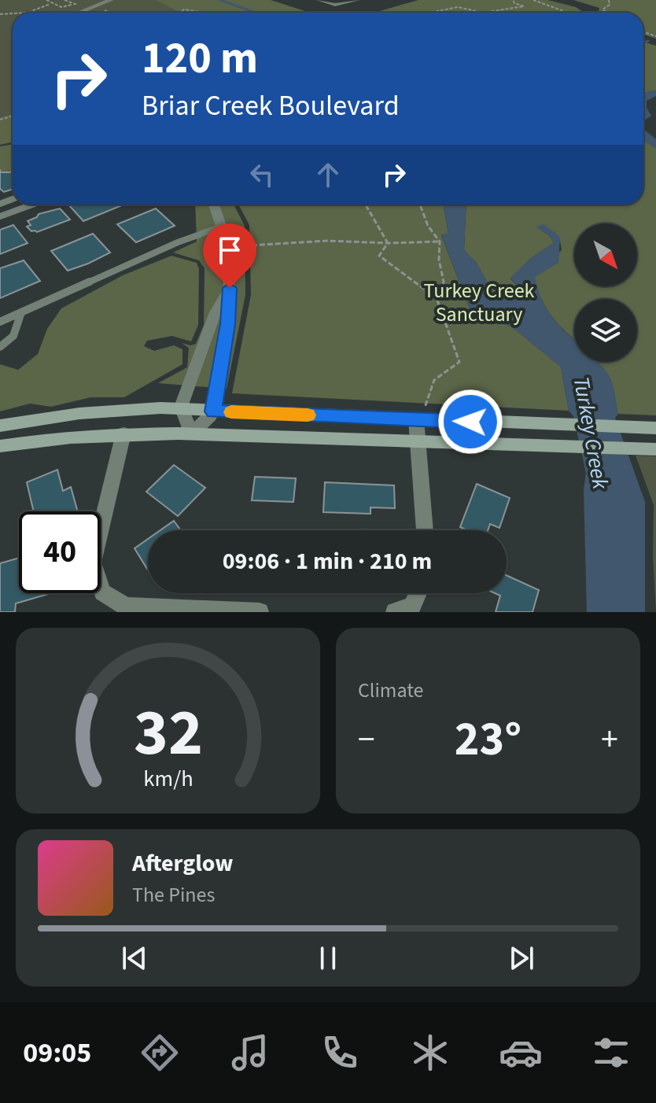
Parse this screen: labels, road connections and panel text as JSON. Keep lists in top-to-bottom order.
{
  "water": ["Turkey Creek"],
  "parks": ["Turkey Creek Sanctuary"],
  "north": "bottom right",
  "page": {
    "turn": ["120 m", "Briar Creek Boulevard"],
    "limit": "40",
    "trip": "09:06 · 1 min · 210 m",
    "tile": "Climate",
    "heat": ["−", "23°", "+"],
    "song": ["Afterglow", "The Pines"],
    "tabs": "09:05",
    "gauge": ["32", "km/h"]
  }
}
